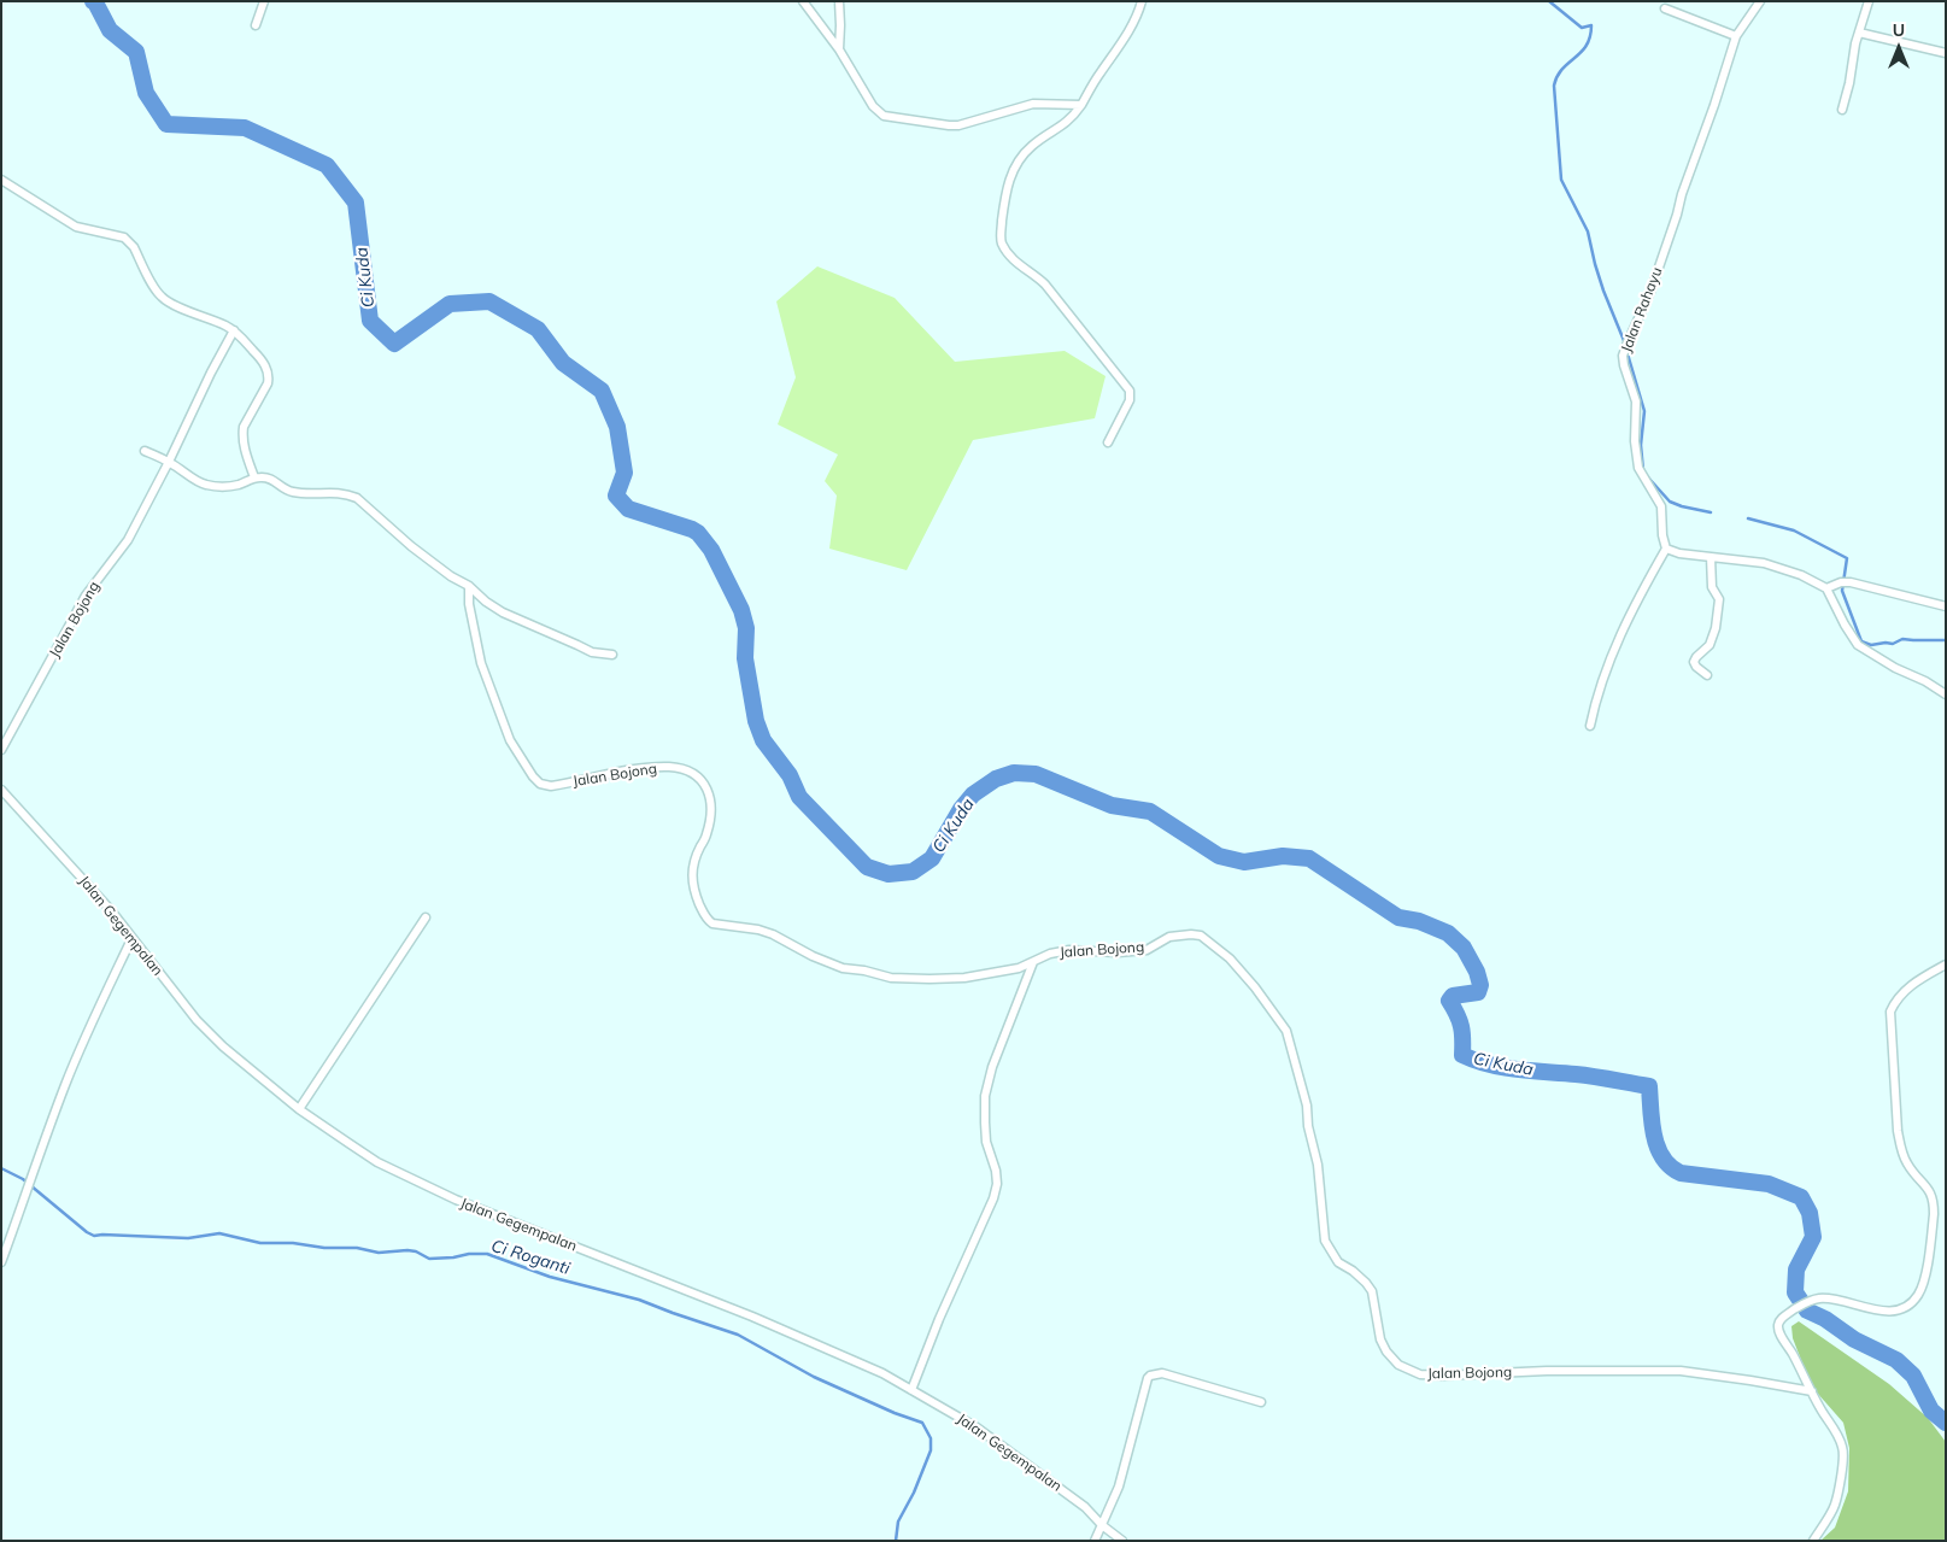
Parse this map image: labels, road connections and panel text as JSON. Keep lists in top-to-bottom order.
{
  "streets": {
    "street": ["Jalan Rahayu", "Jalan Bojong", "Jalan Gegempalan"]
  },
  "water": ["Ci Kuda", "Ci Roganti"],
  "north": "top"
}
